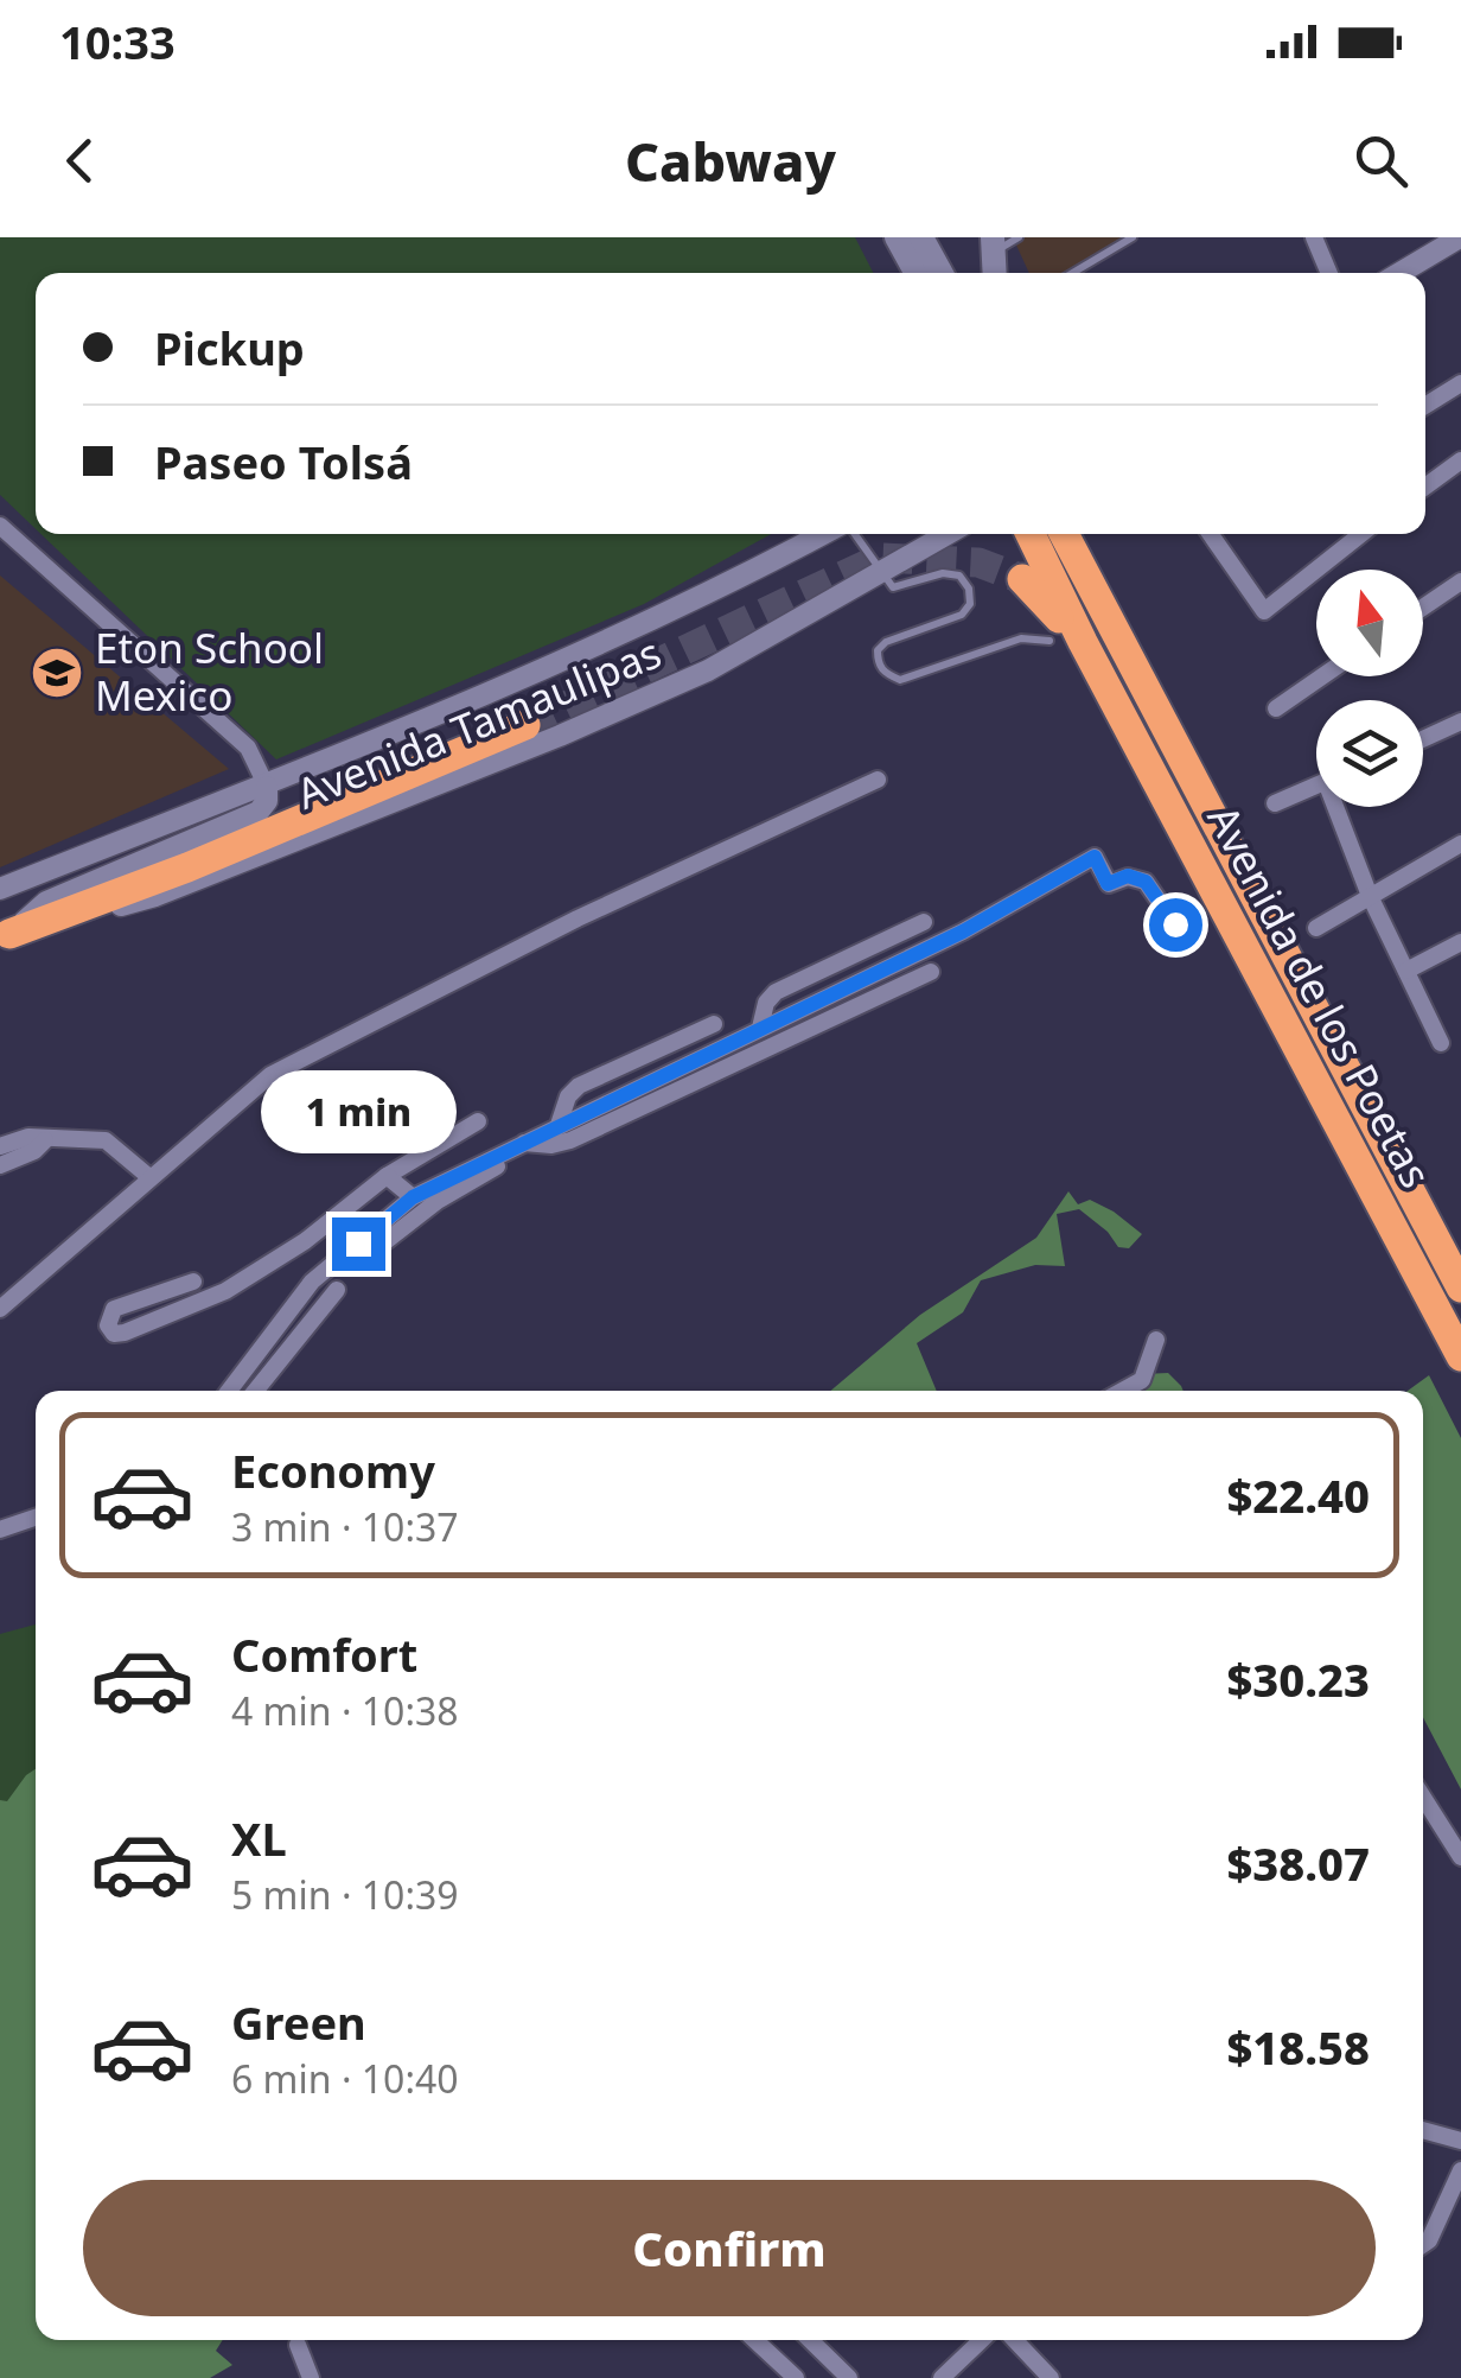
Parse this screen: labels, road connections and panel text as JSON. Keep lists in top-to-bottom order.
{
  "streets": {
    "highway": ["Avenida de los Poetas"],
    "street": ["Avenida Tamaulipas"]
  },
  "places": {
    "school or university": ["Eton School Mexico"]
  },
  "north": "top",
  "page": {
    "status": "10:33",
    "header": "Cabway",
    "banner": ["Pickup", "Paseo Tolsá"],
    "bubble": "1 min",
    "list": [
      {
        "name": "Economy",
        "note": "3 min · 10:37",
        "value": "$22.40"
      },
      {
        "name": "Comfort",
        "note": "4 min · 10:38",
        "value": "$30.23"
      },
      {
        "name": "XL",
        "note": "5 min · 10:39",
        "value": "$38.07"
      },
      {
        "name": "Green",
        "note": "6 min · 10:40",
        "value": "$18.58"
      }
    ],
    "buttons": "Confirm"
  }
}
